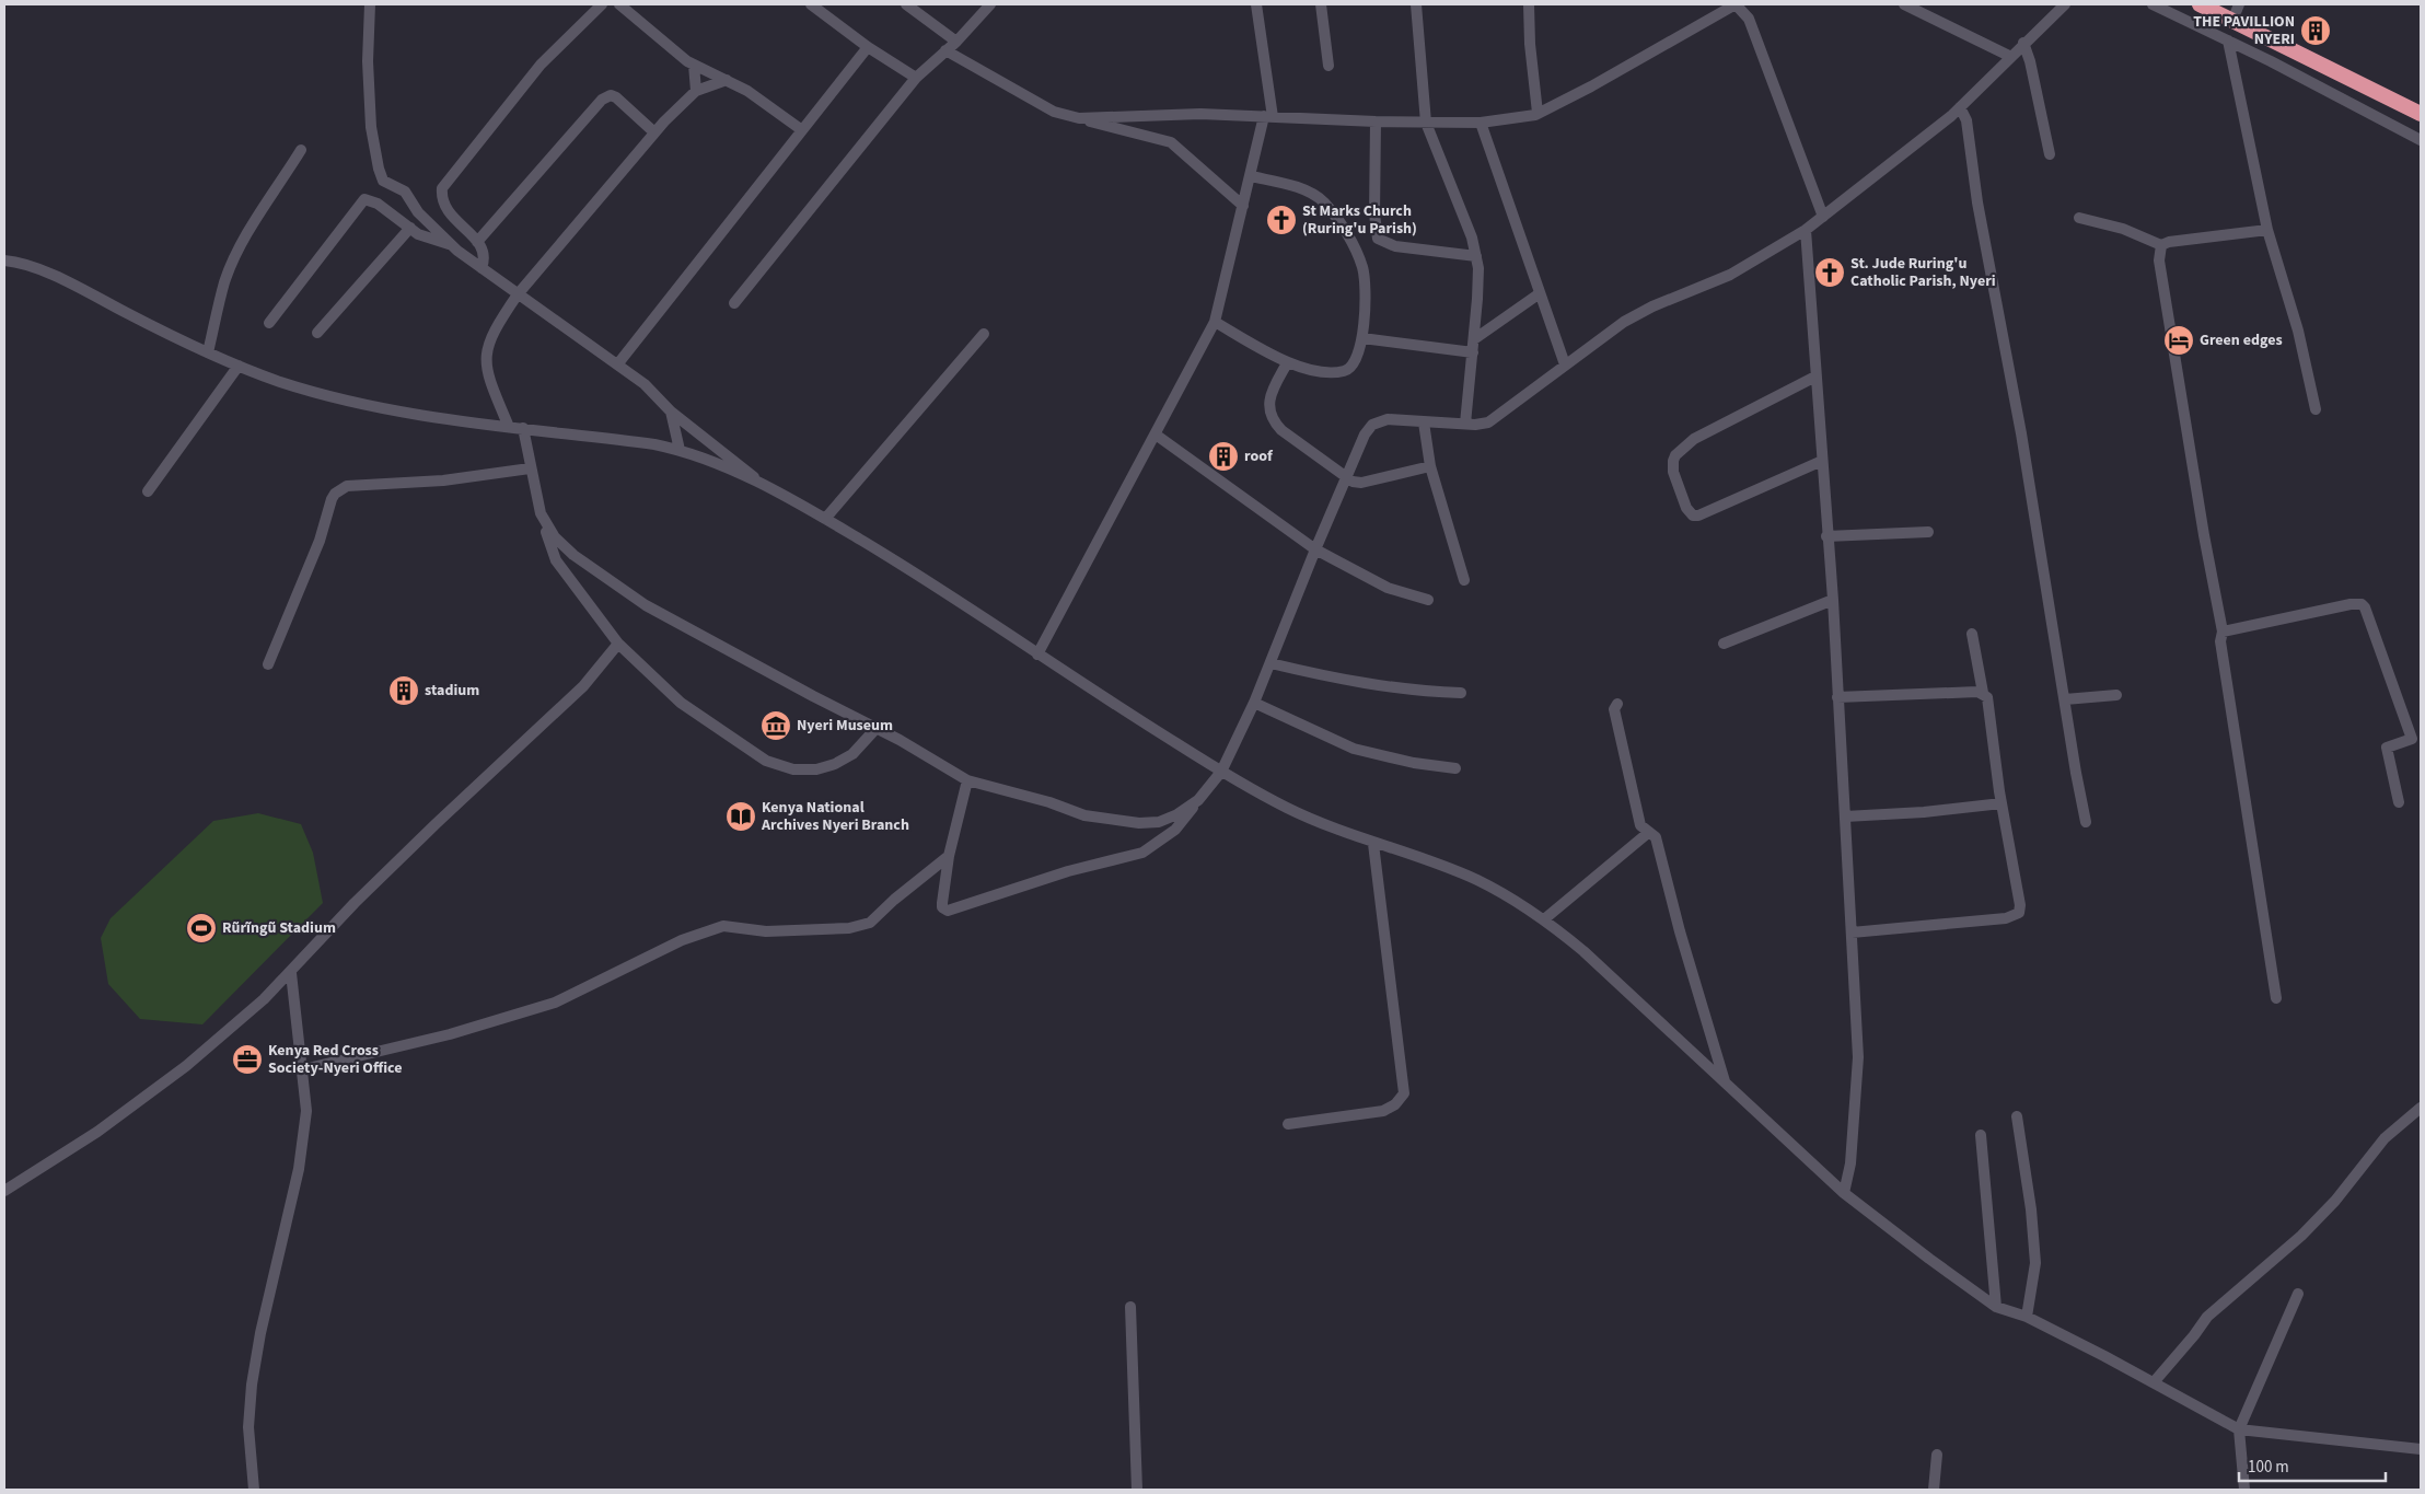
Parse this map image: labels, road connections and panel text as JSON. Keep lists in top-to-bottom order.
{
  "places": {
    "building": ["THE PAVILLION NYERI", "roof", "stadium"],
    "church": ["St Marks Church (Ruring'u Parish)", "St. Jude Ruring'u Catholic Parish, Nyeri"],
    "hotel": ["Green edges"],
    "museum": ["Nyeri Museum"],
    "library": ["Kenya National Archives Nyeri Branch"],
    "sports": ["Rũrĩngũ Stadium"],
    "office": ["Kenya Red Cross Society-Nyeri Office"]
  },
  "scale_bar": "100 m"
}
